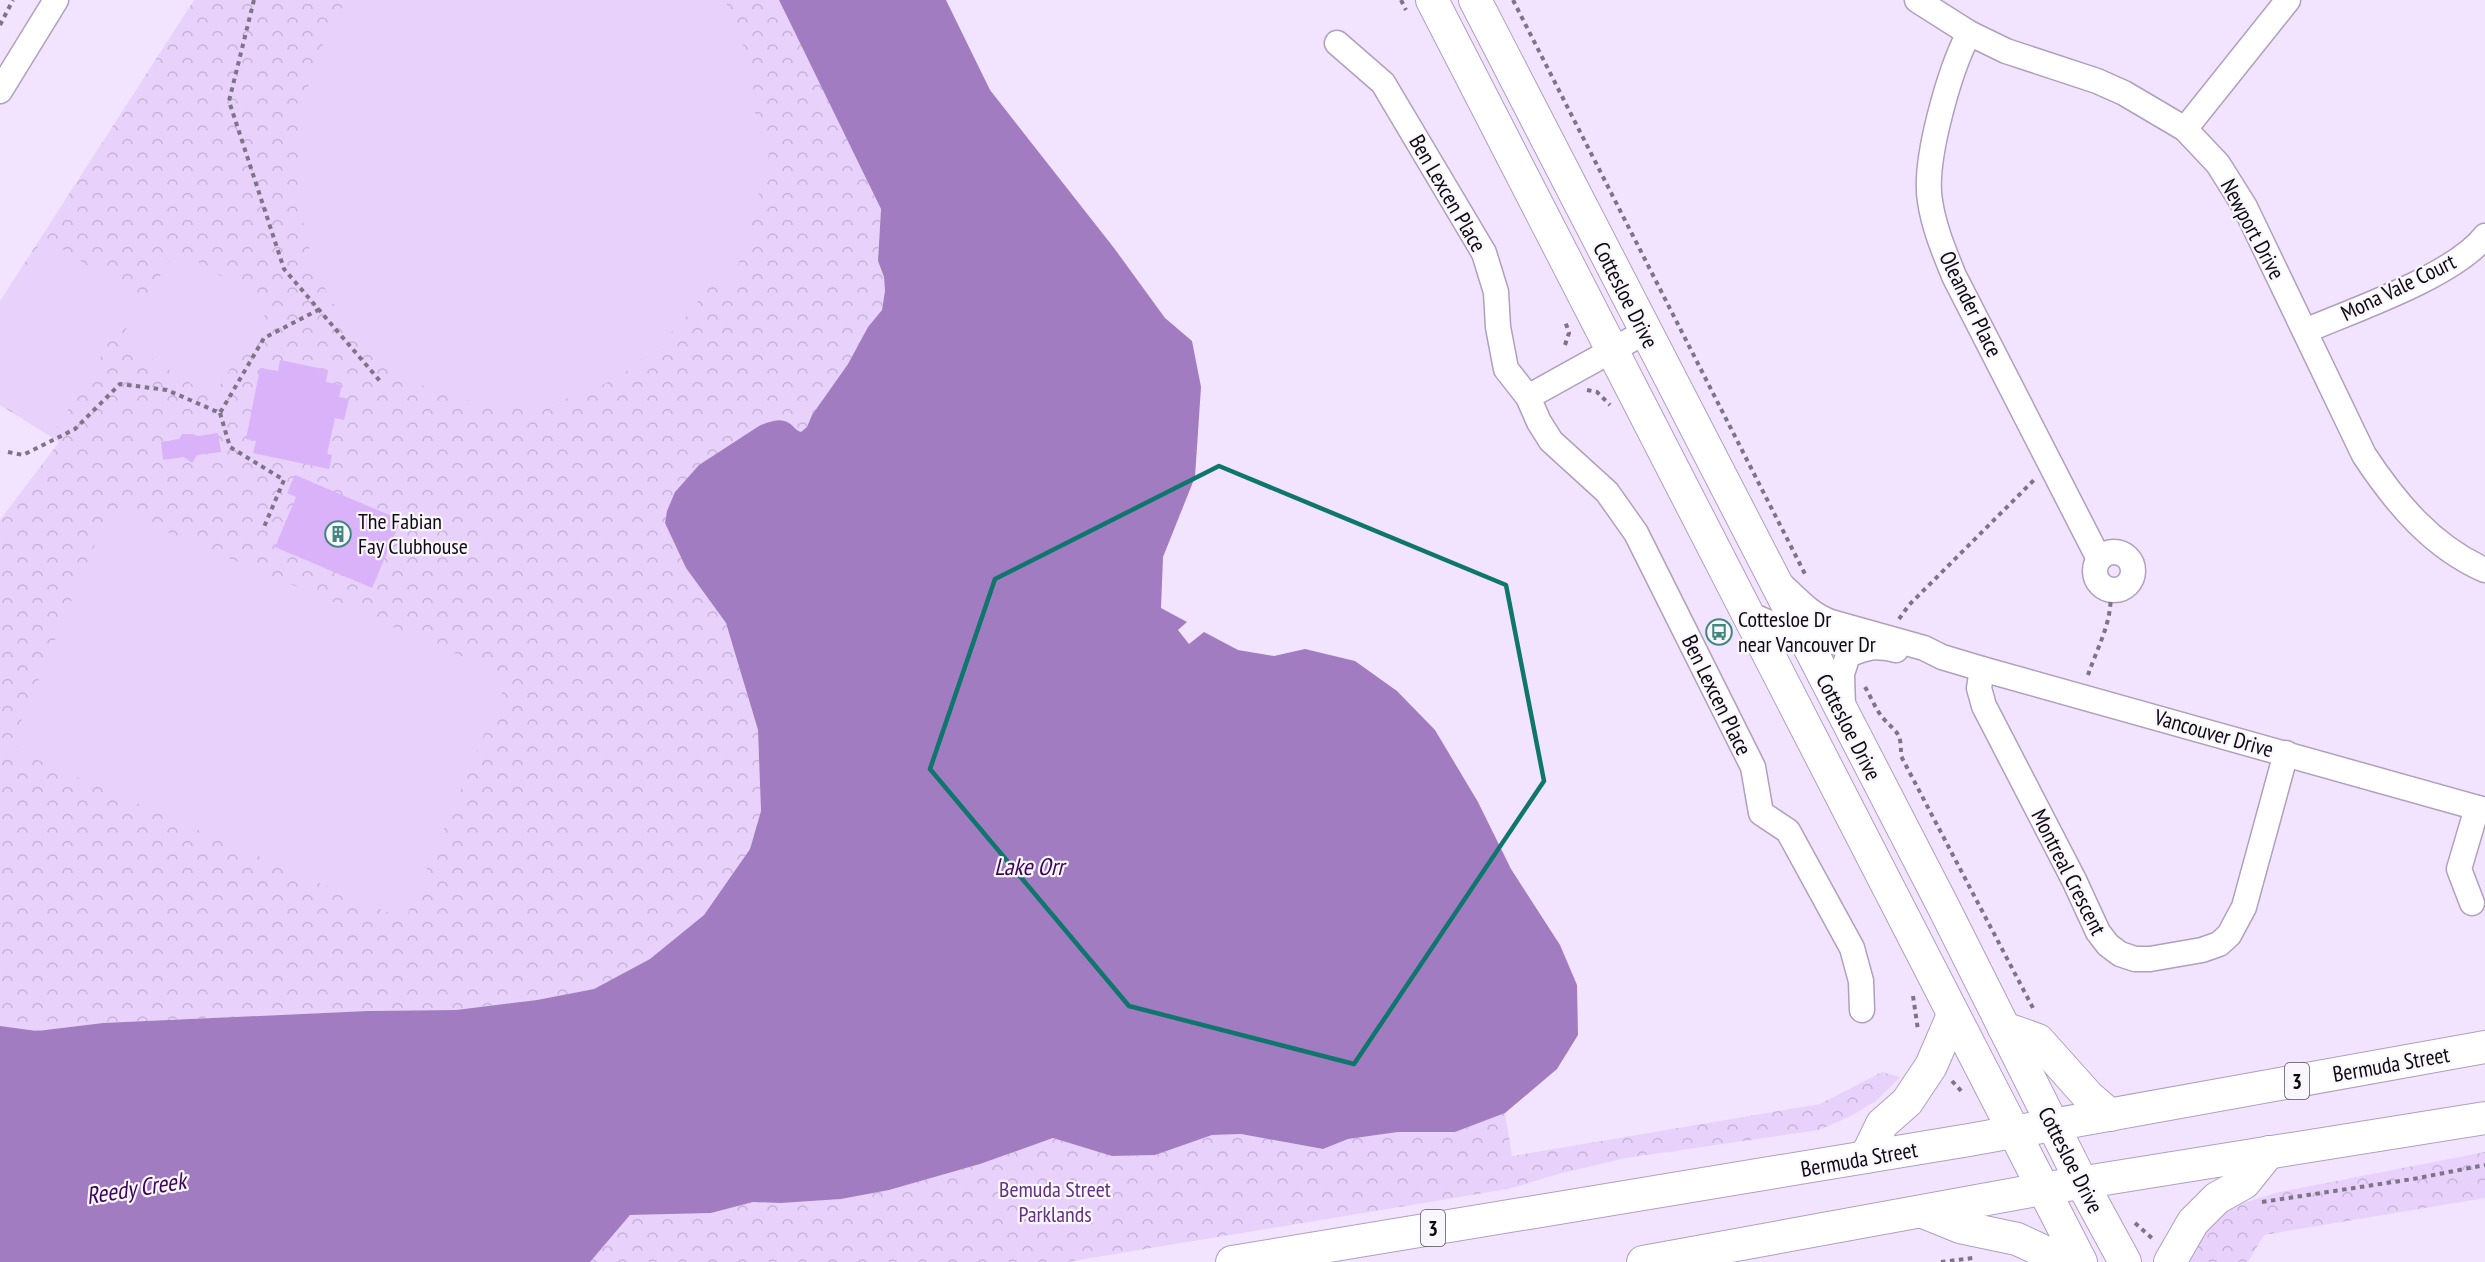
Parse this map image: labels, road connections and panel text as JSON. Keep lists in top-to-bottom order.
{
  "streets": {
    "main road": ["Cottesloe Drive", "Bermuda Street", "3"],
    "street": [
      "Ben Lexcen Place",
      "Newport Drive",
      "Mona Vale Court",
      "Oleander Place",
      "Vancouver Drive",
      "Montreal Crescent"
    ]
  },
  "crossings": [
    ["Newport Drive", "Mona Vale Court"],
    ["Newport Drive", "Oleander Place"],
    ["Cottesloe Drive", "Vancouver Drive"],
    ["Cottesloe Drive", "Bermuda Street"],
    ["Vancouver Drive", "Montreal Crescent"]
  ],
  "water": ["Lake Orr", "Reedy Creek"],
  "parks": ["Bemuda Street Parklands"],
  "places": {
    "building": ["The Fabian Fay Clubhouse"],
    "bus stop": ["Cottesloe Dr near Vancouver Dr"]
  }
}
